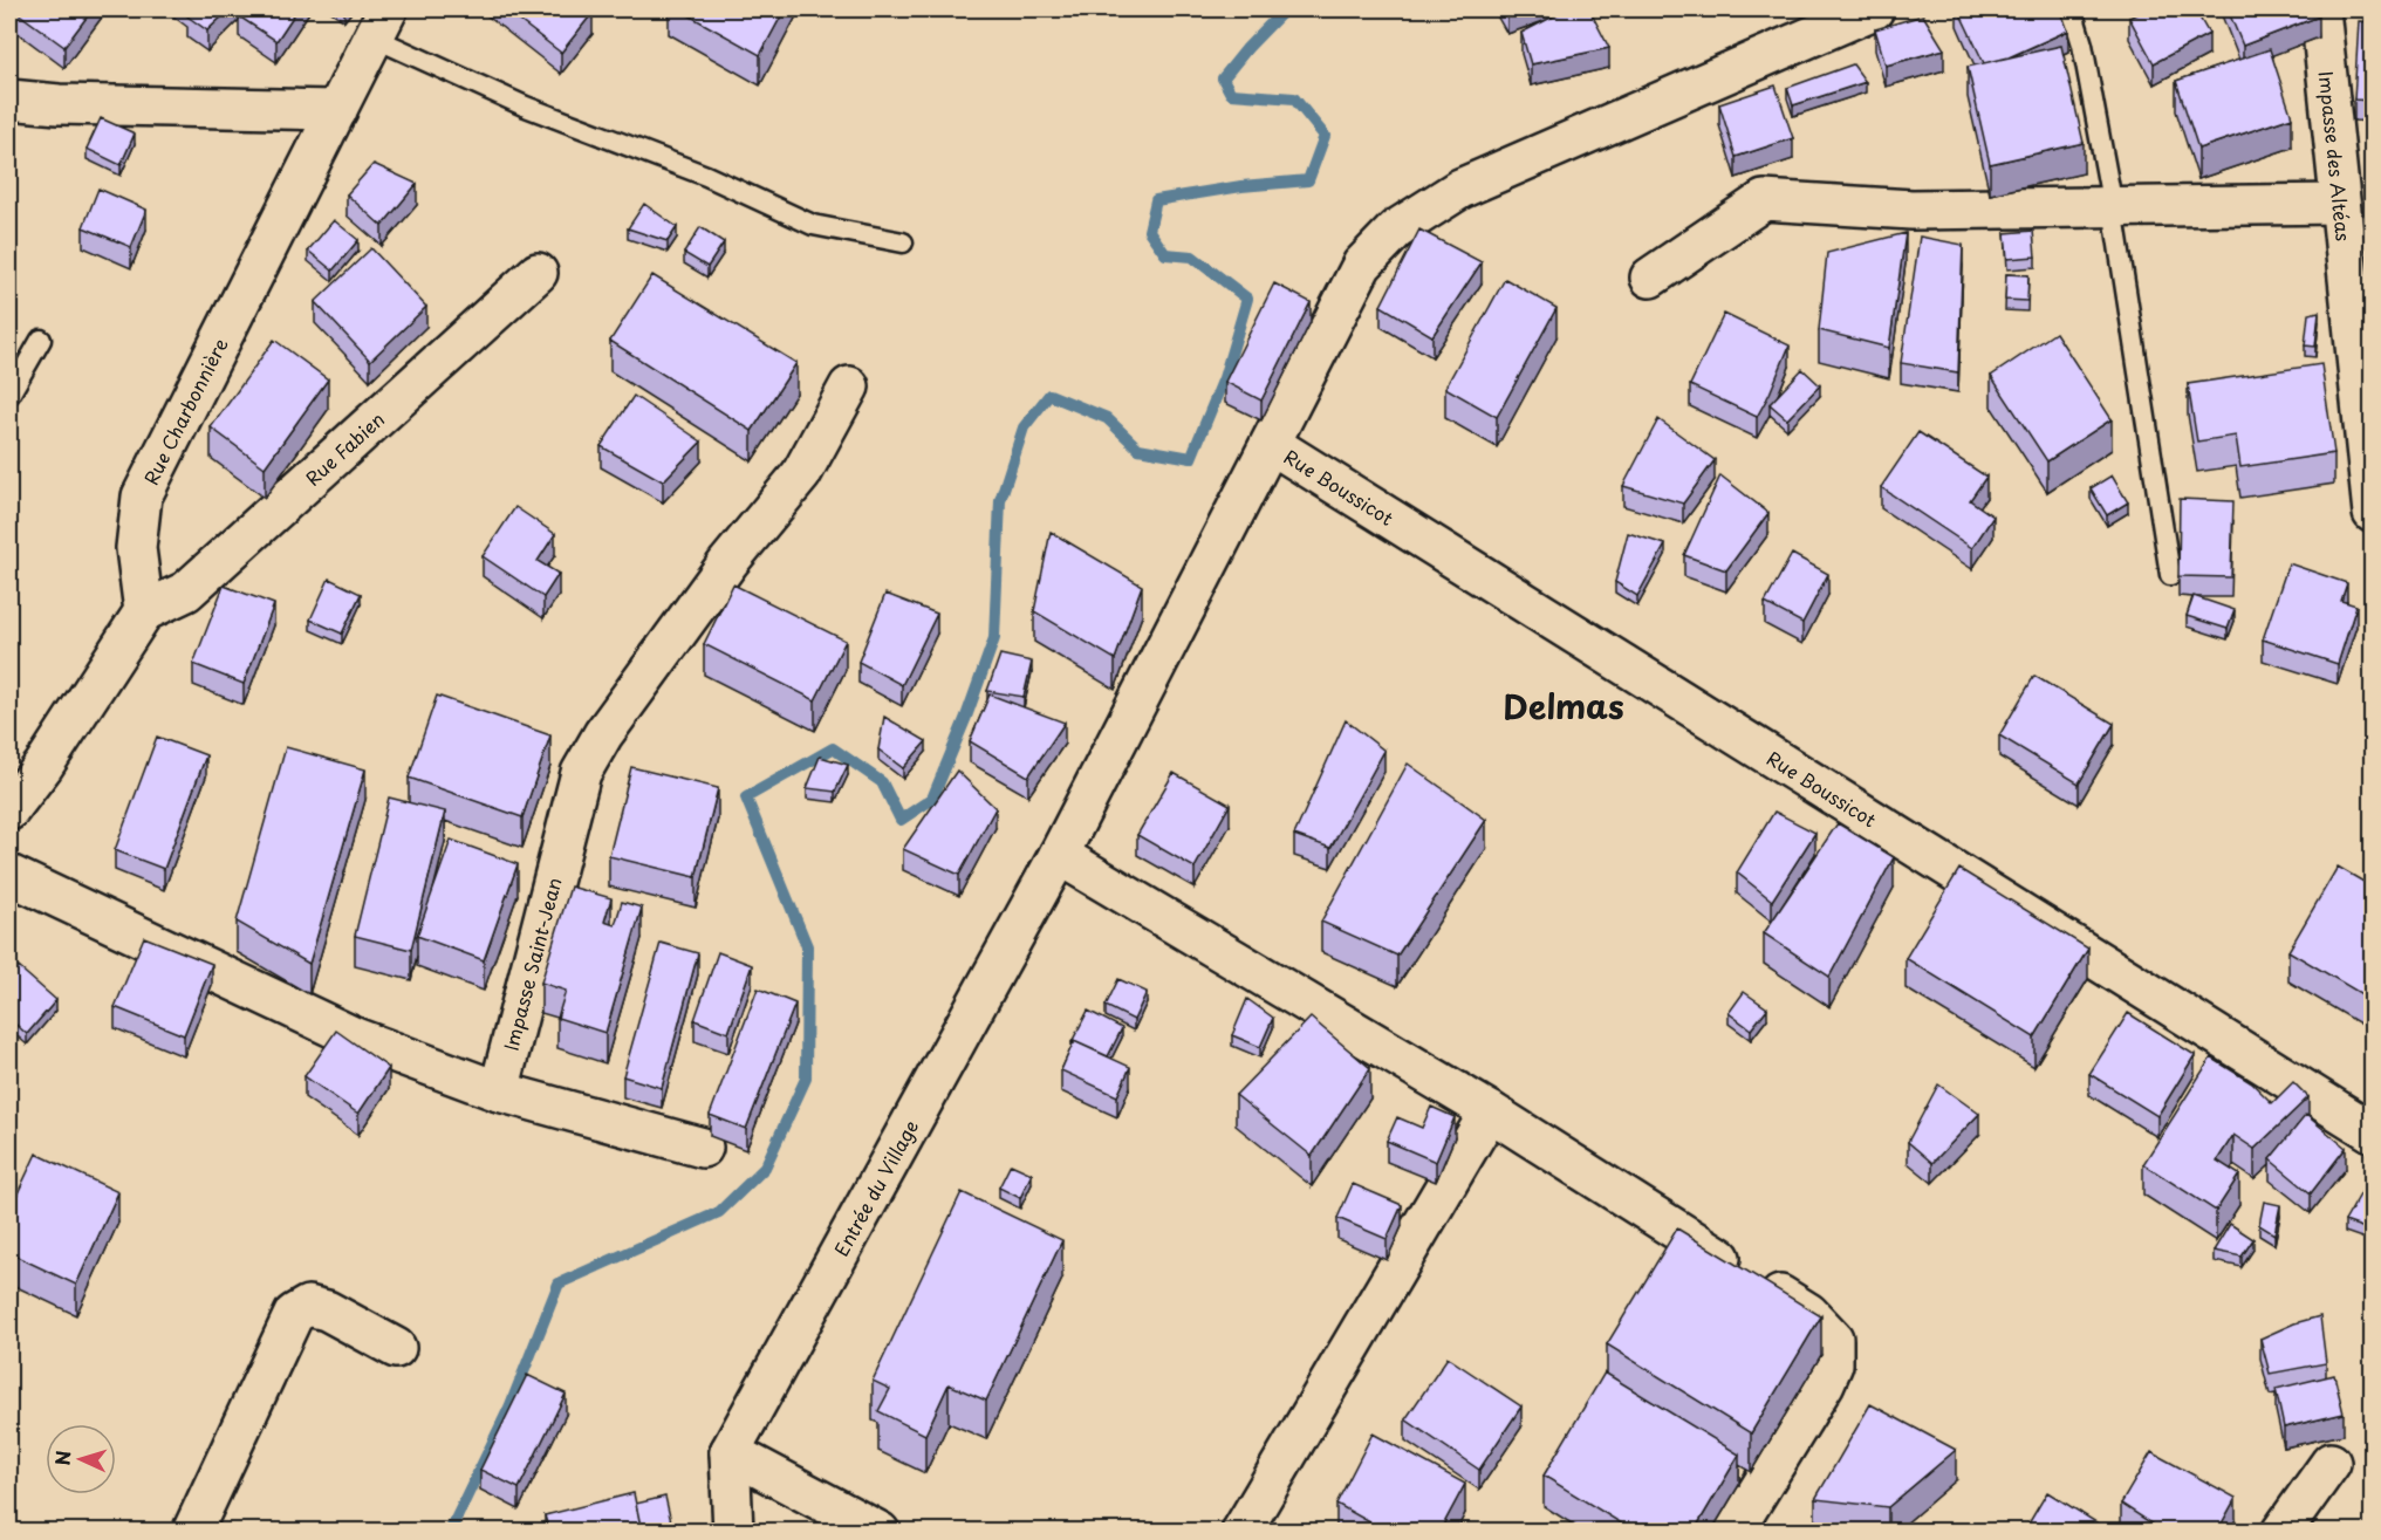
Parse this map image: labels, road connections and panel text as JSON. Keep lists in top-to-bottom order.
{
  "streets": {
    "street": [
      "Impasse des Altéas",
      "Rue Charbonnière",
      "Rue Fabien",
      "Rue Boussicot",
      "Impasse Saint-Jean",
      "Entrée du Village"
    ]
  },
  "crossings": [
    ["Rue Charbonnière", "Rue Fabien"],
    ["Rue Boussicot", "Entrée du Village"]
  ],
  "districts": ["Delmas"],
  "north": "left"
}
